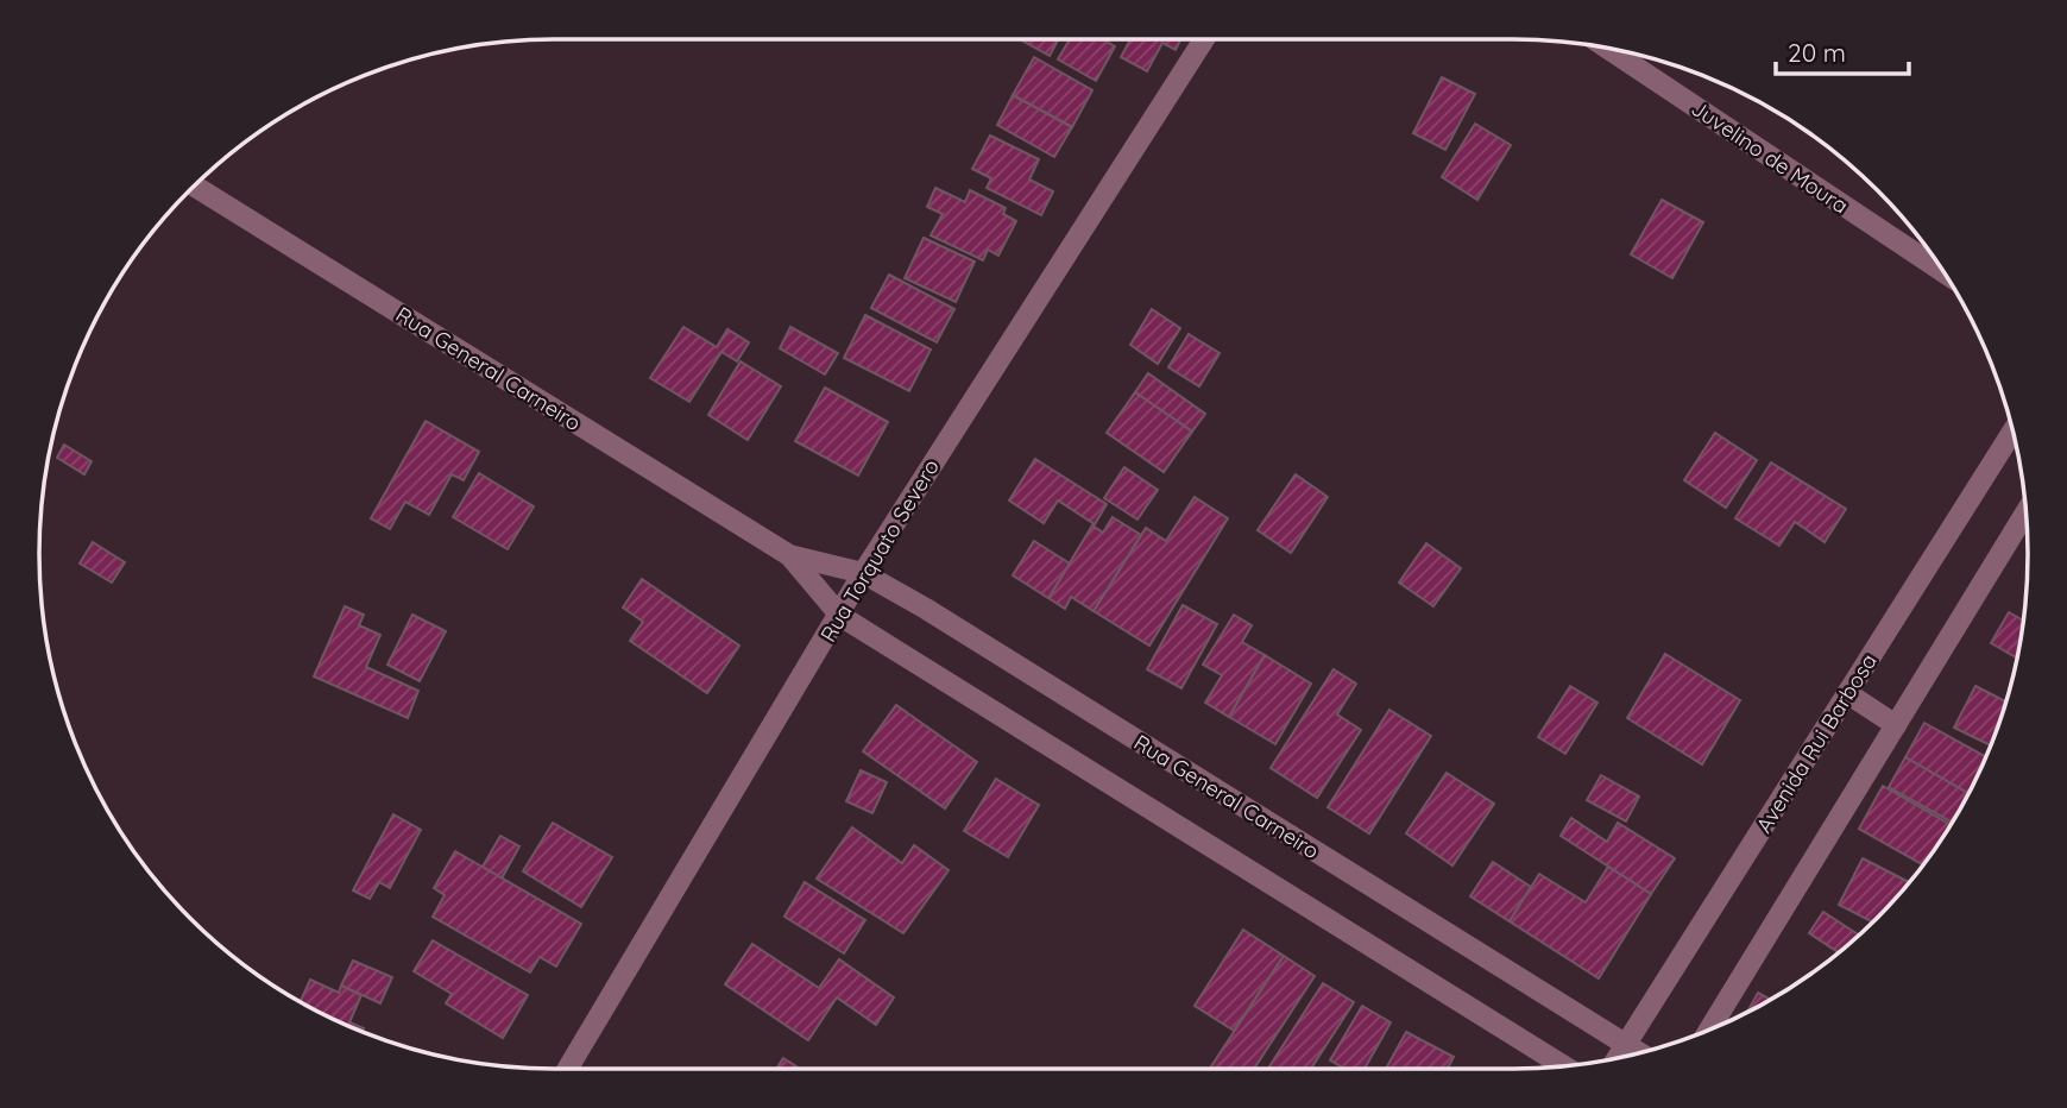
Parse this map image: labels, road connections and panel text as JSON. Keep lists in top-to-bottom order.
{
  "streets": {
    "street": [
      "Juvelino de Moura",
      "Rua General Carneiro",
      "Rua Torquato Severo",
      "Avenida Rui Barbosa"
    ]
  },
  "crossings": [
    ["Rua General Carneiro", "Rua Torquato Severo"],
    ["Rua General Carneiro", "Avenida Rui Barbosa"]
  ],
  "scale_bar": "20 m"
}
